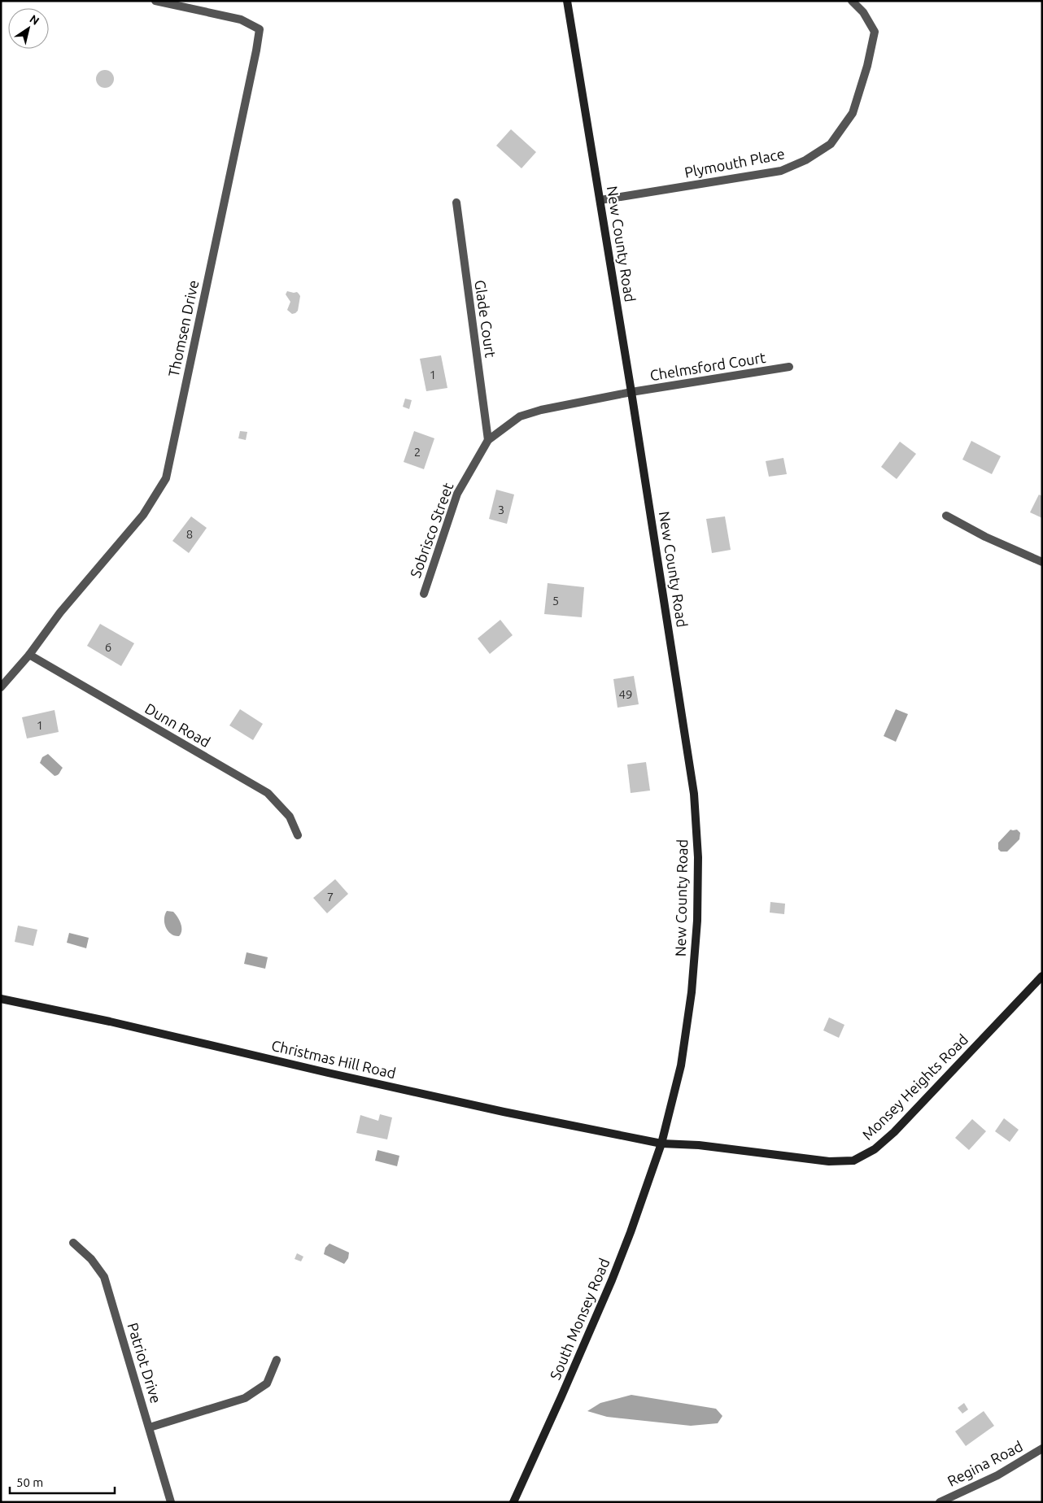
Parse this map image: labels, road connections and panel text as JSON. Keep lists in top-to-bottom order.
{
  "streets": {
    "street": [
      "Plymouth Place",
      "New County Road",
      "Glade Court",
      "Thomsen Drive",
      "Chelmsford Court",
      "Sobrisco Street",
      "Dunn Road",
      "Christmas Hill Road",
      "Monsey Heights Road",
      "South Monsey Road",
      "Patriot Drive",
      "Regina Road"
    ]
  },
  "crossings": [
    ["Plymouth Place", "New County Road"],
    ["New County Road", "Chelmsford Court"],
    ["New County Road", "Sobrisco Street"],
    ["New County Road", "Christmas Hill Road"],
    ["New County Road", "Monsey Heights Road"],
    ["New County Road", "South Monsey Road"],
    ["Glade Court", "Sobrisco Street"],
    ["Thomsen Drive", "Dunn Road"],
    ["Chelmsford Court", "Sobrisco Street"],
    ["Christmas Hill Road", "Monsey Heights Road"],
    ["Christmas Hill Road", "South Monsey Road"],
    ["Monsey Heights Road", "South Monsey Road"]
  ],
  "house_numbers": [
    "1",
    "2",
    "3",
    "8",
    "5",
    "6",
    "49",
    "1",
    "7"
  ],
  "scale_bar": "50 m",
  "north": "top right"
}
